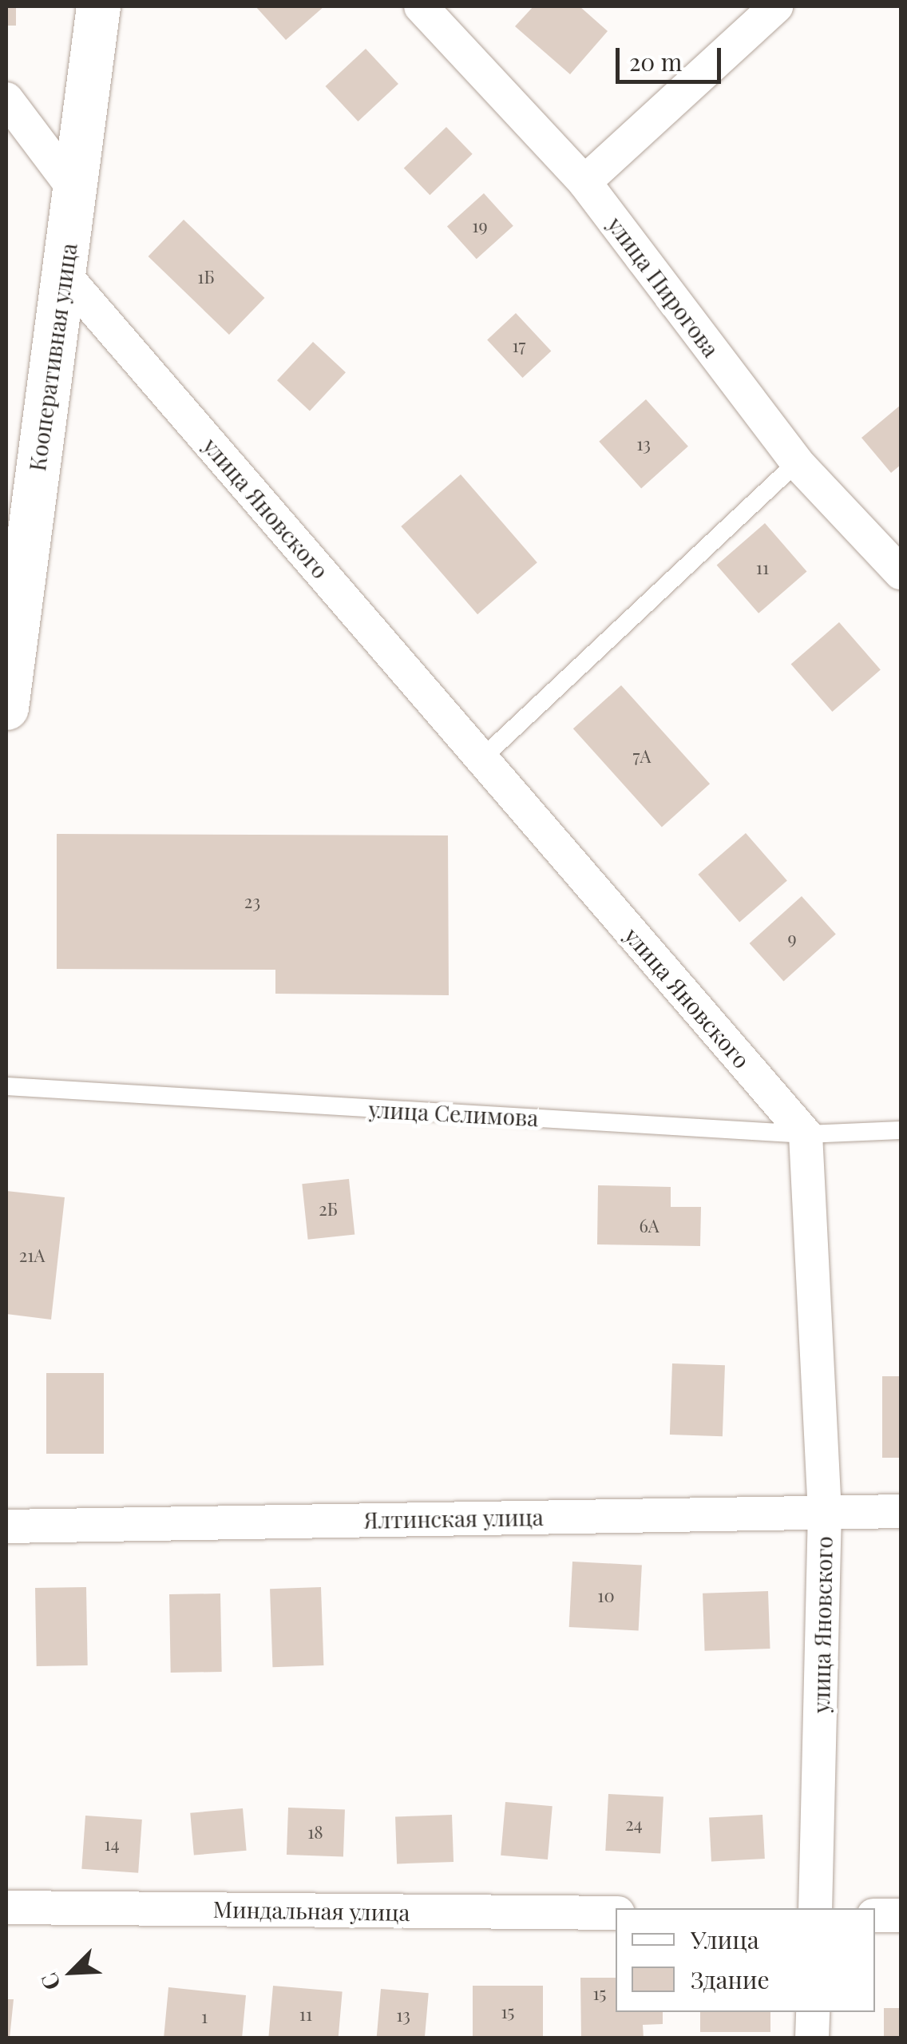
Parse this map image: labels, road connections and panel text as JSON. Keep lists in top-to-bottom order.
{
  "streets": {
    "street": [
      "улица Пирогова",
      "Кооперативная улица",
      "улица Яновского",
      "Ялтинская улица",
      "Миндальная улица"
    ],
    "lane": ["улица Селимова"]
  },
  "crossings": [
    ["Кооперативная улица", "улица Яновского"],
    ["улица Яновского", "улица Селимова"],
    ["улица Яновского", "Ялтинская улица"]
  ],
  "house_numbers": [
    "19",
    "1Б",
    "17",
    "13",
    "11",
    "7А",
    "23",
    "9",
    "2Б",
    "6А",
    "21А",
    "10",
    "24",
    "18",
    "14",
    "15",
    "15",
    "11",
    "13",
    "1"
  ],
  "legend": ["Улица", "Здание"],
  "scale_bar": "20 m",
  "north": "bottom left"
}
